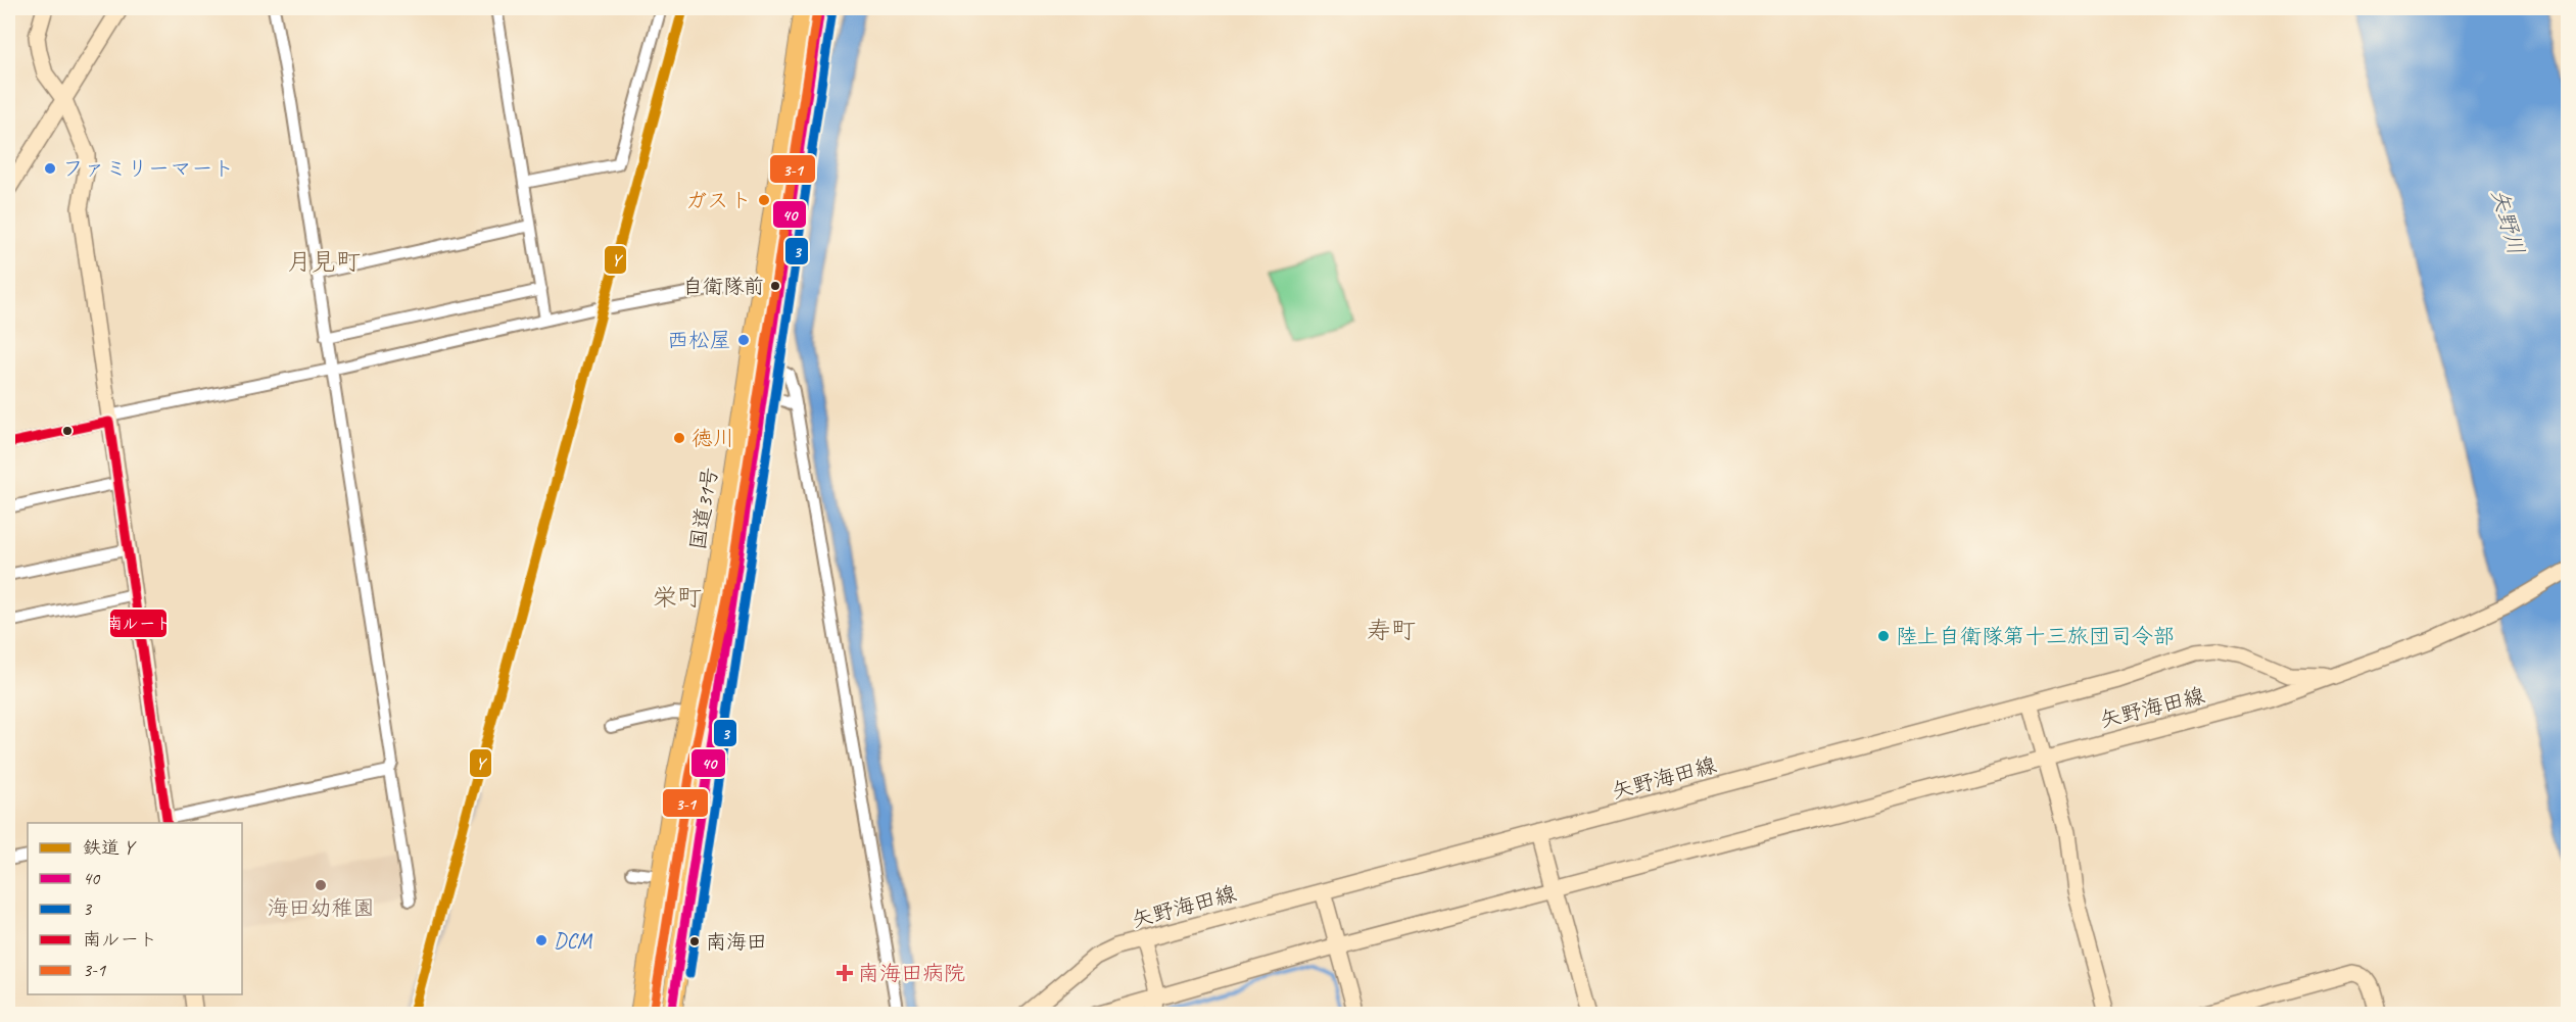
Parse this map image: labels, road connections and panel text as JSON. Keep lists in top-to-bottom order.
{
  "streets": {
    "highway": ["国道31号"],
    "main road": ["矢野海田線"]
  },
  "districts": ["月見町", "栄町", "寿町"],
  "water": ["矢野川"],
  "places": {
    "other": [
      "ファミリーマート",
      "ガスト",
      "自衛隊前",
      "西松屋",
      "徳川",
      "陸上自衛隊第十三旅団司令部",
      "海田幼稚園",
      "DCM",
      "南海田"
    ],
    "health": ["南海田病院"]
  },
  "lines": [
    "rail line Y",
    "transit line 40",
    "transit line 3",
    "transit line 3-1",
    "transit line 南ルート"
  ],
  "legend": [
    "鉄道 Y",
    "40",
    "3",
    "南ルート",
    "3-1"
  ]
}
